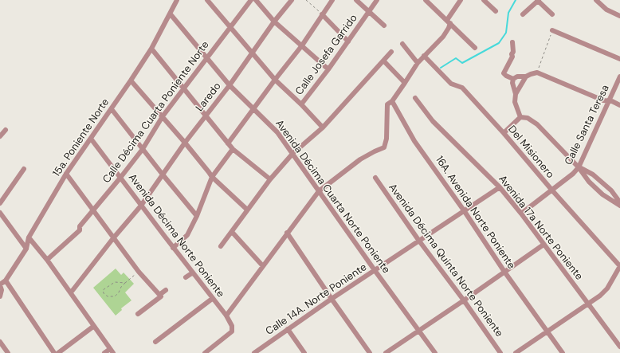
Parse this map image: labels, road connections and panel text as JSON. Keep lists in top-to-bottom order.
{
  "streets": {
    "street": [
      "Calle Josefa Garrido",
      "Laredo",
      "Calle Décima Cuarta Poniente Norte",
      "Calle Santa Teresa",
      "15a. Poniente Norte",
      "Del Misionero",
      "Avenida Décima Cuarta Norte Poniente",
      "16A. Avenida Norte Poniente",
      "Avenida 17a Norte Poniente",
      "Avenida Décima Norte Poniente",
      "Avenida Décima Quinta Norte Poniente",
      "Calle 14A. Norte Poniente"
    ]
  },
  "crossings": [
    ["Laredo", "Avenida Décima Cuarta Norte Poniente"],
    ["Laredo", "Avenida Décima Norte Poniente"],
    ["Calle Décima Cuarta Poniente Norte", "Avenida Décima Cuarta Norte Poniente"],
    ["Calle Décima Cuarta Poniente Norte", "Avenida Décima Norte Poniente"],
    ["Calle Santa Teresa", "Del Misionero"],
    ["Calle Santa Teresa", "Avenida 17a Norte Poniente"],
    ["15a. Poniente Norte", "Avenida Décima Cuarta Norte Poniente"],
    ["15a. Poniente Norte", "Avenida Décima Norte Poniente"],
    ["Avenida Décima Cuarta Norte Poniente", "Calle 14A. Norte Poniente"],
    ["16A. Avenida Norte Poniente", "Calle 14A. Norte Poniente"],
    ["Avenida 17a Norte Poniente", "Calle 14A. Norte Poniente"],
    ["Avenida Décima Quinta Norte Poniente", "Calle 14A. Norte Poniente"]
  ]
}
